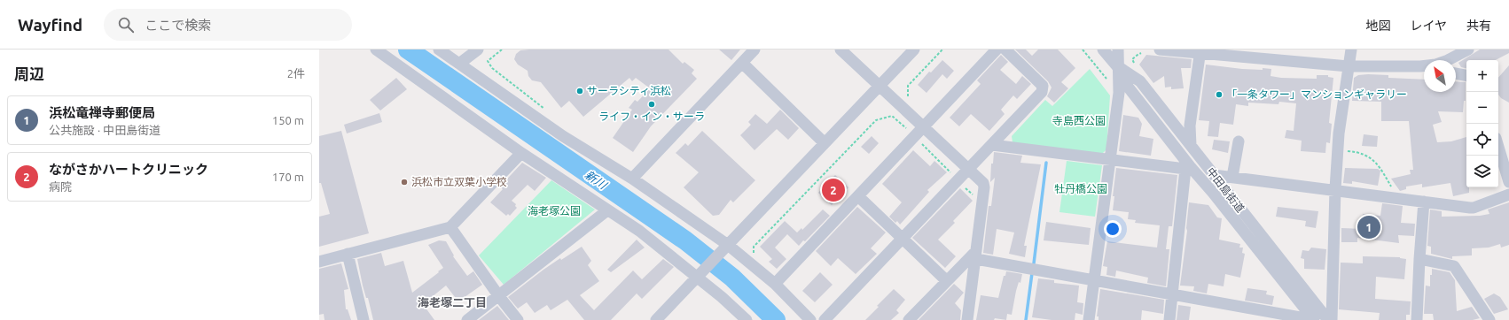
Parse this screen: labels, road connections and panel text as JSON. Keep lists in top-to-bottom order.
{
  "streets": {
    "street": ["中田島街道"]
  },
  "districts": ["海老塚二丁目"],
  "water": ["新川"],
  "parks": ["寺島西公園", "牡丹橋公園", "海老塚公園"],
  "places": [
    "サーラシティ浜松",
    "「一条タワー」マンションギャラリー",
    "ライフ・イン・サーラ",
    "浜松市立双葉小学校"
  ],
  "north": "top left",
  "page": {
    "header": "Wayfind",
    "search": "ここで検索",
    "nav": ["地図", "レイヤ", "共有"],
    "heading": ["周辺", "2件"],
    "map_buttons": ["+", "−"],
    "list": [
      {
        "mark": "1",
        "name": "浜松竜禅寺郵便局",
        "note": "公共施設 · 中田島街道",
        "value": "150 m"
      },
      {
        "mark": "2",
        "name": "ながさかハートクリニック",
        "note": "病院",
        "value": "170 m"
      }
    ],
    "pins": ["2", "1"]
  }
}
